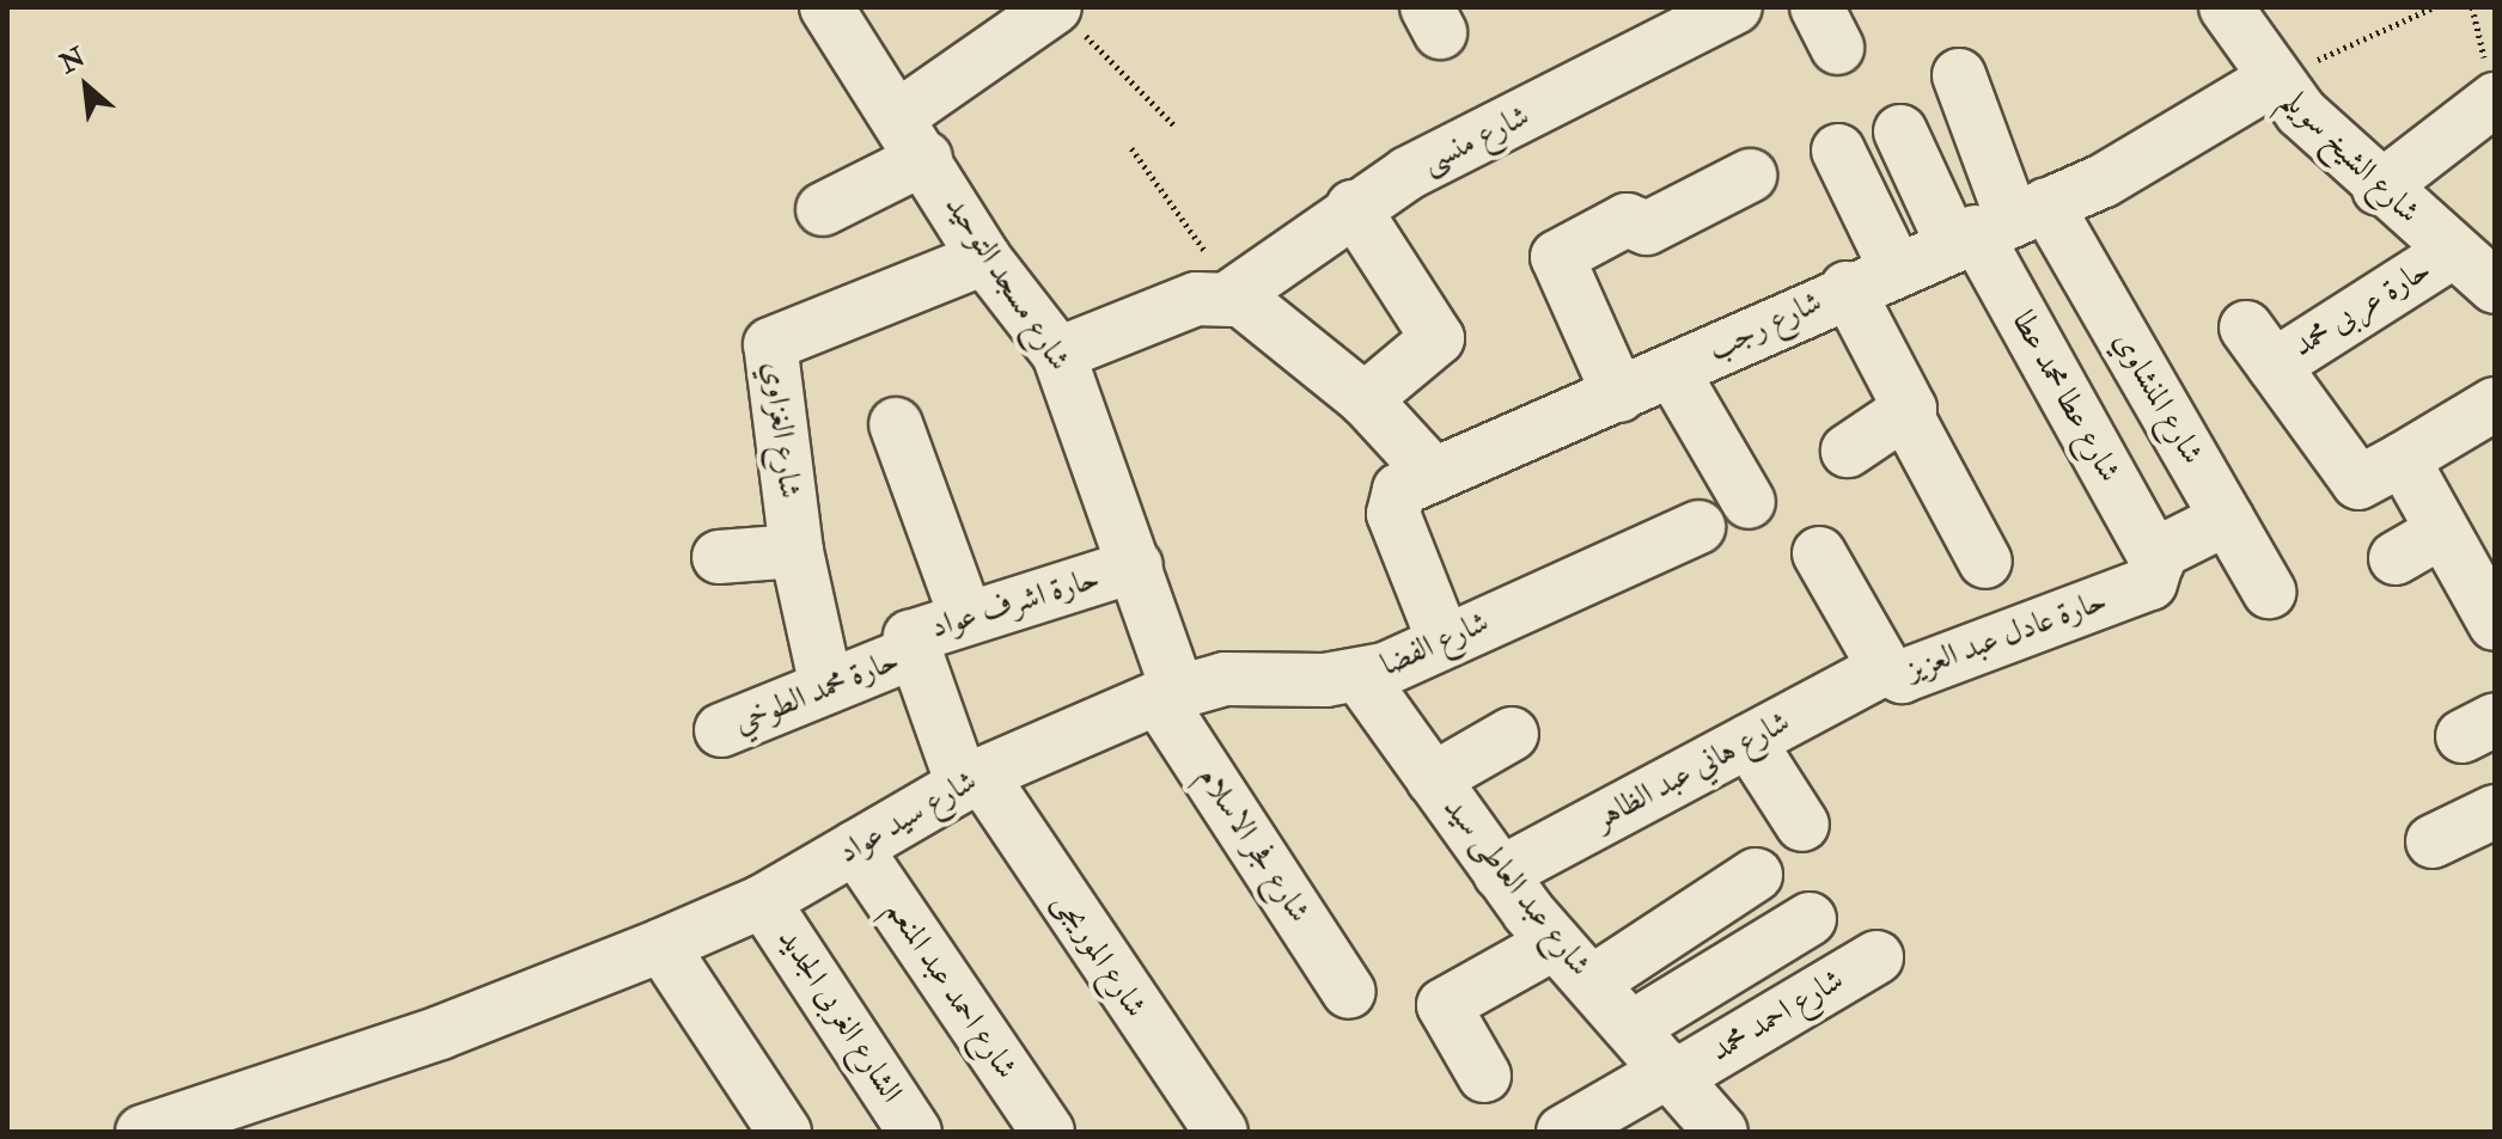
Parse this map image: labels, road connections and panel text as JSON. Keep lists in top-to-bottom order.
{
  "streets": {
    "street": [
      "شارع منسى",
      "شارع الشيخ سويلم",
      "شارع مسجد التوحيد",
      "حارة عربى محمد",
      "شارع رجب",
      "شارع عطا محمد عطا",
      "شارع المنشاوي",
      "شارع الغزاوي",
      "حارة اشرف عواد",
      "حارة عادل عبد العزيز",
      "شارع الفضا",
      "حارة محمد الطوخي",
      "شارع هاني عبد الظاهر",
      "شارع سيد عواد",
      "شارع فجر الاسلام",
      "شارع عبد العاطى سيد",
      "شارع الموريجى",
      "شارع احمد عبد المنعم",
      "الشارع الغربى الجديد",
      "شارع احمد محمد"
    ]
  },
  "crossings": [
    ["شارع الشيخ سويلم", "حارة عربى محمد"],
    ["شارع الشيخ سويلم", "شارع رجب"],
    ["شارع مسجد التوحيد", "شارع الغزاوي"],
    ["شارع مسجد التوحيد", "حارة اشرف عواد"],
    ["شارع مسجد التوحيد", "شارع الفضا"],
    ["شارع مسجد التوحيد", "شارع سيد عواد"],
    ["شارع مسجد التوحيد", "شارع فجر الاسلام"],
    ["شارع رجب", "شارع عطا محمد عطا"],
    ["شارع رجب", "شارع المنشاوي"],
    ["شارع رجب", "شارع الفضا"],
    ["شارع عطا محمد عطا", "شارع المنشاوي"],
    ["شارع عطا محمد عطا", "حارة عادل عبد العزيز"],
    ["شارع المنشاوي", "حارة عادل عبد العزيز"],
    ["شارع الغزاوي", "حارة محمد الطوخي"],
    ["حارة اشرف عواد", "حارة محمد الطوخي"],
    ["حارة اشرف عواد", "شارع الموريجى"],
    ["حارة عادل عبد العزيز", "شارع هاني عبد الظاهر"],
    ["شارع الفضا", "شارع سيد عواد"],
    ["شارع الفضا", "شارع فجر الاسلام"],
    ["شارع الفضا", "شارع عبد العاطى سيد"],
    ["حارة محمد الطوخي", "شارع الموريجى"],
    ["شارع هاني عبد الظاهر", "شارع عبد العاطى سيد"],
    ["شارع سيد عواد", "شارع فجر الاسلام"],
    ["شارع سيد عواد", "شارع الموريجى"],
    ["شارع سيد عواد", "شارع احمد عبد المنعم"],
    ["شارع سيد عواد", "الشارع الغربى الجديد"],
    ["شارع عبد العاطى سيد", "شارع احمد محمد"]
  ],
  "north": "top left"
}
